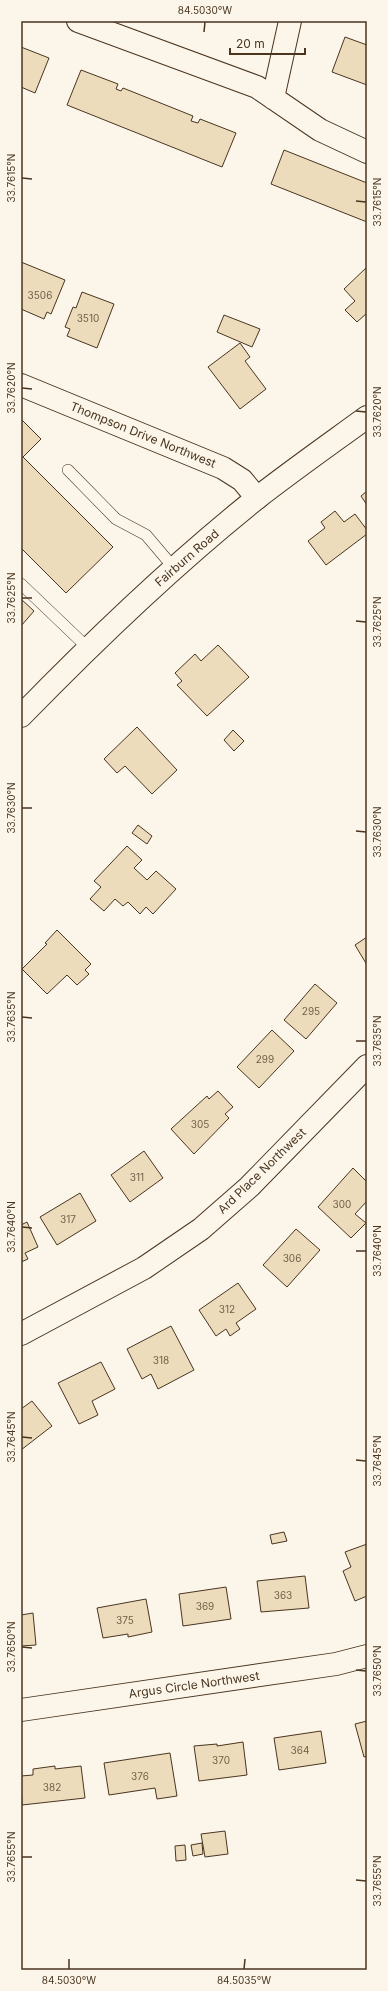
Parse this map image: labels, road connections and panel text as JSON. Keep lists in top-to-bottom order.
{
  "streets": {
    "street": [
      "Thompson Drive Northwest",
      "Fairburn Road",
      "Ard Place Northwest",
      "Argus Circle Northwest"
    ]
  },
  "crossings": [
    ["Thompson Drive Northwest", "Fairburn Road"]
  ],
  "house_numbers": [
    "3506",
    "3510",
    "295",
    "299",
    "305",
    "311",
    "300",
    "317",
    "306",
    "312",
    "318",
    "363",
    "369",
    "375",
    "364",
    "370",
    "376",
    "382"
  ],
  "scale_bar": "20 m",
  "coordinates": [
    "84.5030°W",
    "33.7615°N",
    "33.7620°N",
    "33.7625°N",
    "33.7630°N",
    "33.7635°N",
    "33.7640°N",
    "33.7645°N",
    "33.7650°N",
    "33.7655°N",
    "84.5035°W"
  ]
}
